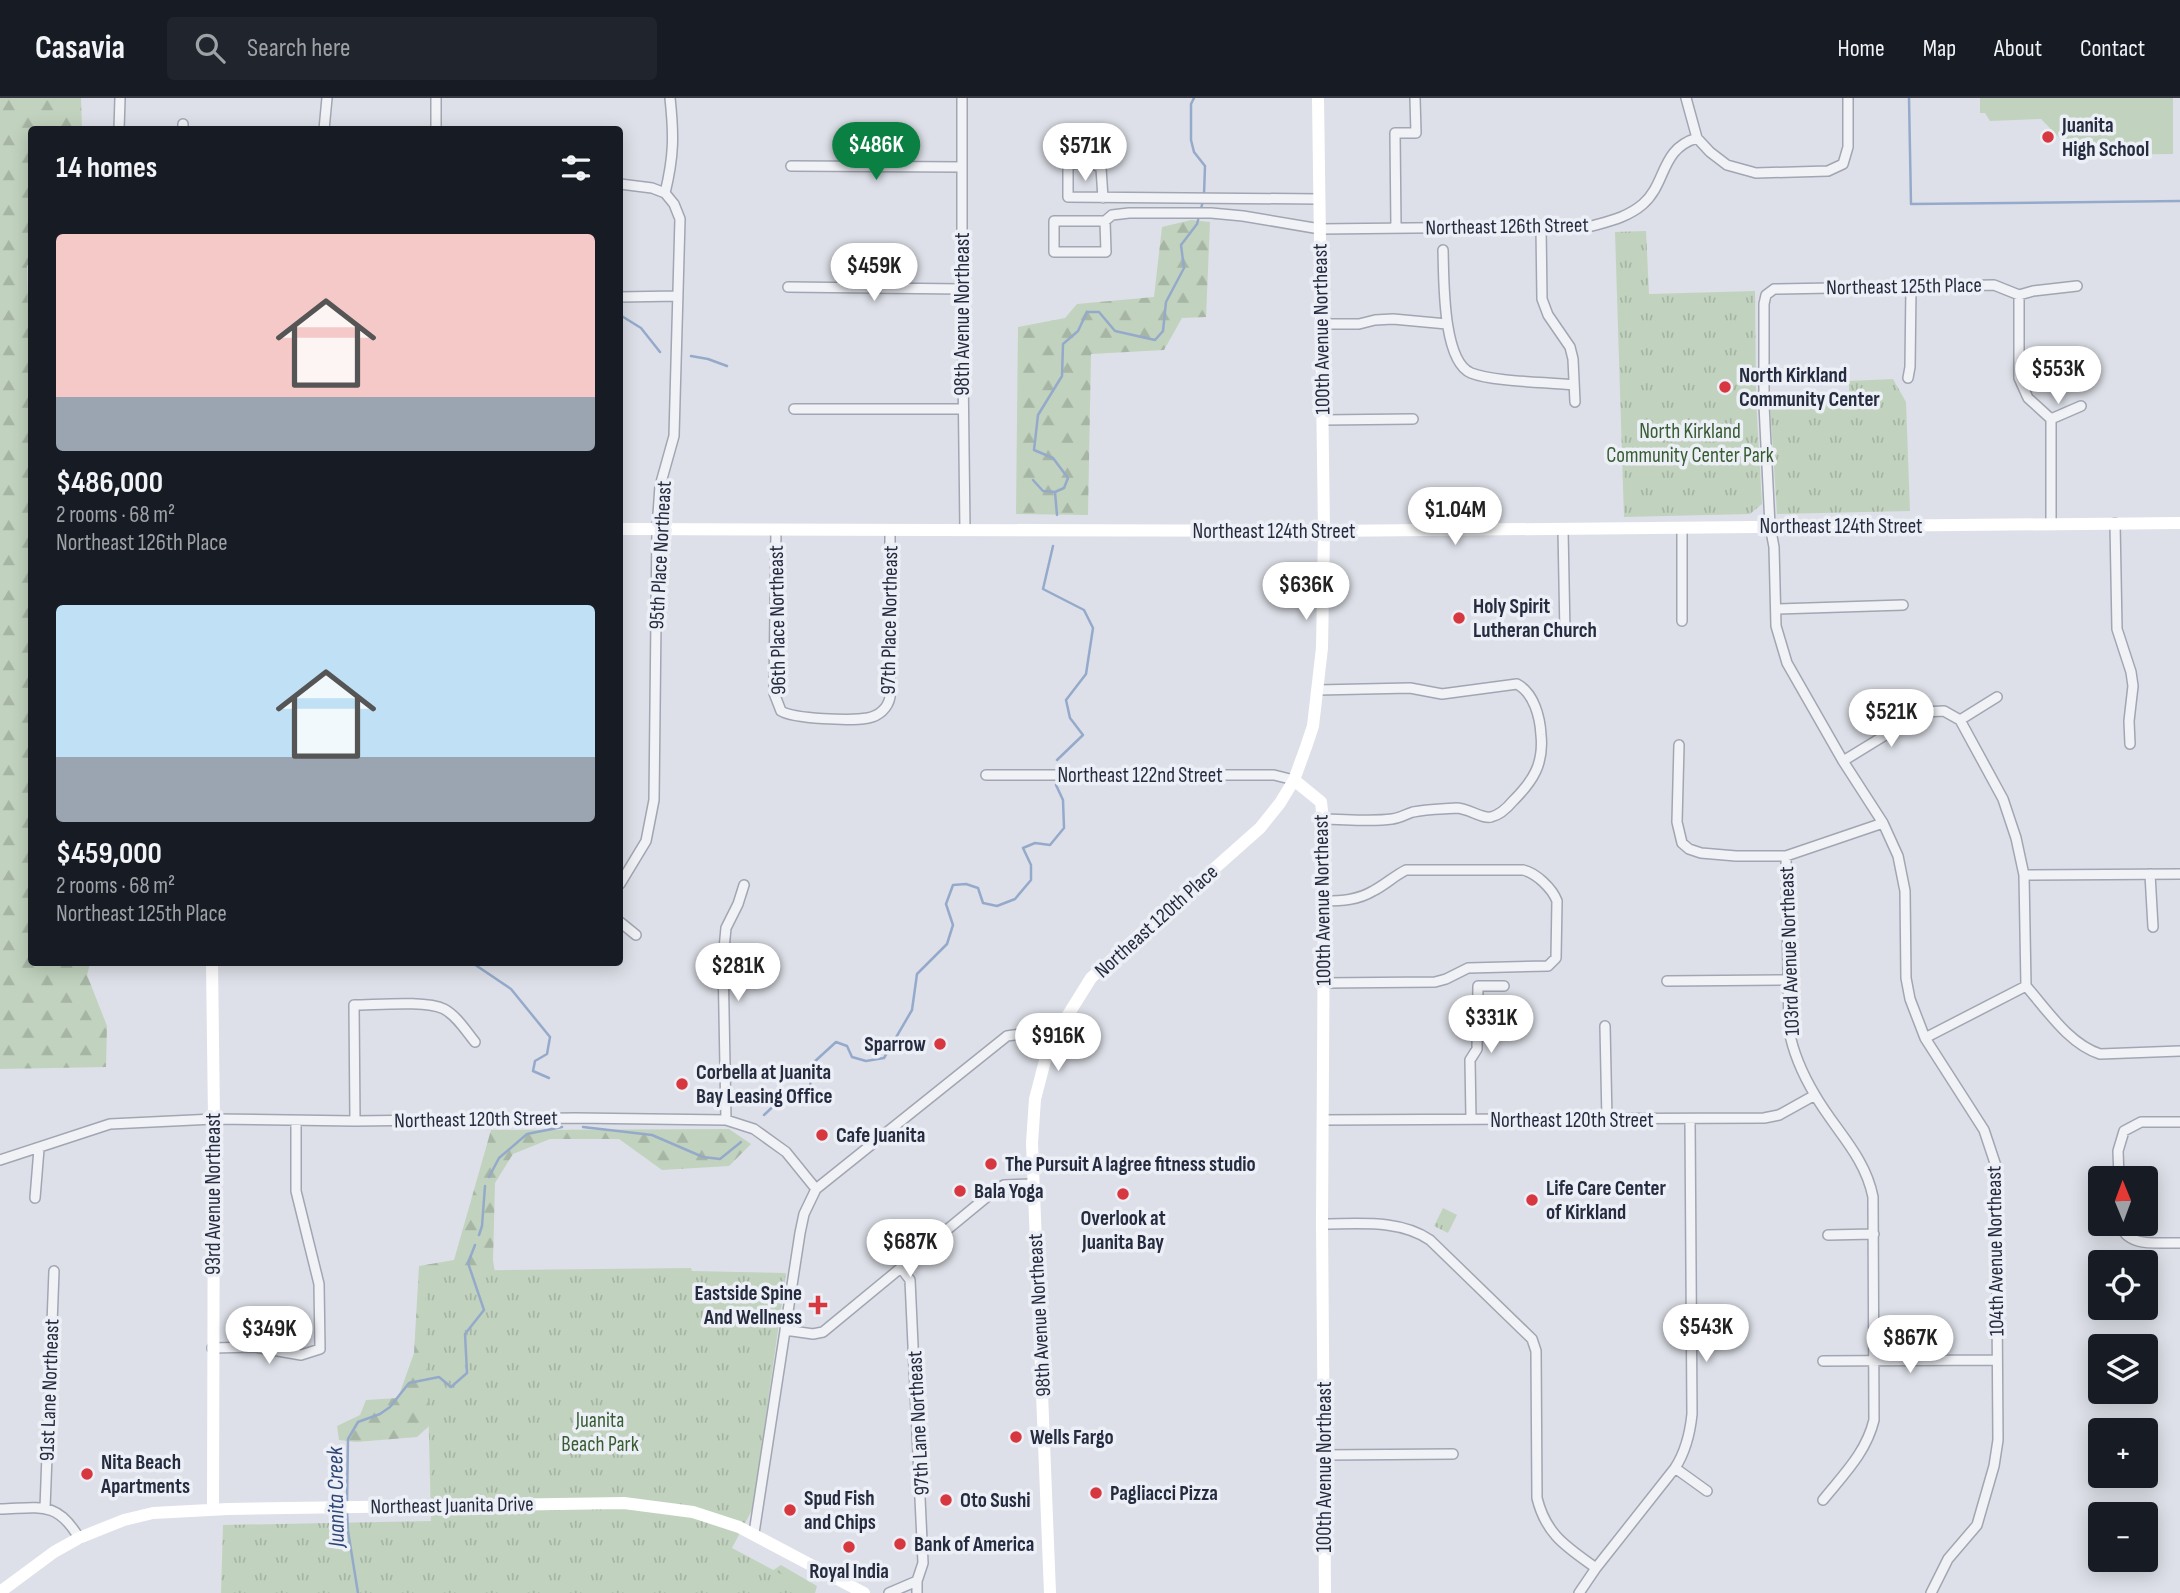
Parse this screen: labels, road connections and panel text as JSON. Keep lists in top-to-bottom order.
{
  "streets": {
    "main road": [
      "98th Avenue Northeast",
      "100th Avenue Northeast",
      "Northeast 124th Street",
      "Northeast 120th Place",
      "93rd Avenue Northeast",
      "Northeast Juanita Drive"
    ],
    "street": [
      "Northeast 126th Street",
      "Northeast 125th Place",
      "95th Place Northeast",
      "96th Place Northeast",
      "97th Place Northeast",
      "Northeast 122nd Street",
      "103rd Avenue Northeast",
      "Northeast 120th Street",
      "104th Avenue Northeast",
      "91st Lane Northeast",
      "97th Lane Northeast"
    ]
  },
  "crossings": [
    ["Northeast 126th Street", "100th Avenue Northeast"],
    ["Northeast 125th Place", "Northeast 124th Street"],
    ["98th Avenue Northeast", "Northeast 124th Street"],
    ["98th Avenue Northeast", "Northeast 120th Place"],
    ["100th Avenue Northeast", "Northeast 124th Street"],
    ["100th Avenue Northeast", "Northeast 122nd Street"],
    ["100th Avenue Northeast", "Northeast 120th Place"],
    ["100th Avenue Northeast", "Northeast 120th Street"],
    ["Northeast 124th Street", "95th Place Northeast"],
    ["Northeast 124th Street", "96th Place Northeast"],
    ["Northeast 124th Street", "97th Place Northeast"],
    ["96th Place Northeast", "97th Place Northeast"],
    ["Northeast 122nd Street", "Northeast 120th Place"],
    ["103rd Avenue Northeast", "Northeast 120th Street"],
    ["Northeast 120th Street", "93rd Avenue Northeast"],
    ["93rd Avenue Northeast", "Northeast Juanita Drive"]
  ],
  "water": ["Juanita Creek"],
  "parks": ["North Kirkland Community Center Park", "Juanita Beach Park"],
  "places": {
    "other": [
      "Juanita High School",
      "North Kirkland Community Center",
      "Holy Spirit Lutheran Church",
      "Sparrow",
      "Corbella at Juanita Bay Leasing Office",
      "Cafe Juanita",
      "The Pursuit A lagree fitness studio",
      "Bala Yoga",
      "Overlook at Juanita Bay",
      "Life Care Center of Kirkland",
      "Wells Fargo",
      "Nita Beach Apartments",
      "Pagliacci Pizza",
      "Oto Sushi",
      "Spud Fish and Chips",
      "Bank of America",
      "Royal India"
    ],
    "health": ["Eastside Spine And Wellness"]
  },
  "north": "top",
  "page": {
    "header": "Casavia",
    "search": "Search here",
    "nav": [
      "Home",
      "Map",
      "About",
      "Contact"
    ],
    "price": [
      "$486K",
      "$571K",
      "$459K",
      "$553K",
      "$1.04M",
      "$636K",
      "$521K",
      "$281K",
      "$331K",
      "$916K",
      "$687K",
      "$543K",
      "$349K",
      "$867K"
    ],
    "heading": "14 homes",
    "list": [
      {
        "name": "$486,000",
        "note": "2 rooms · 68 m² · Northeast 126th Place"
      },
      {
        "name": "$459,000",
        "note": "2 rooms · 68 m² · Northeast 125th Place"
      }
    ],
    "map_buttons": ["+", "−"]
  }
}
